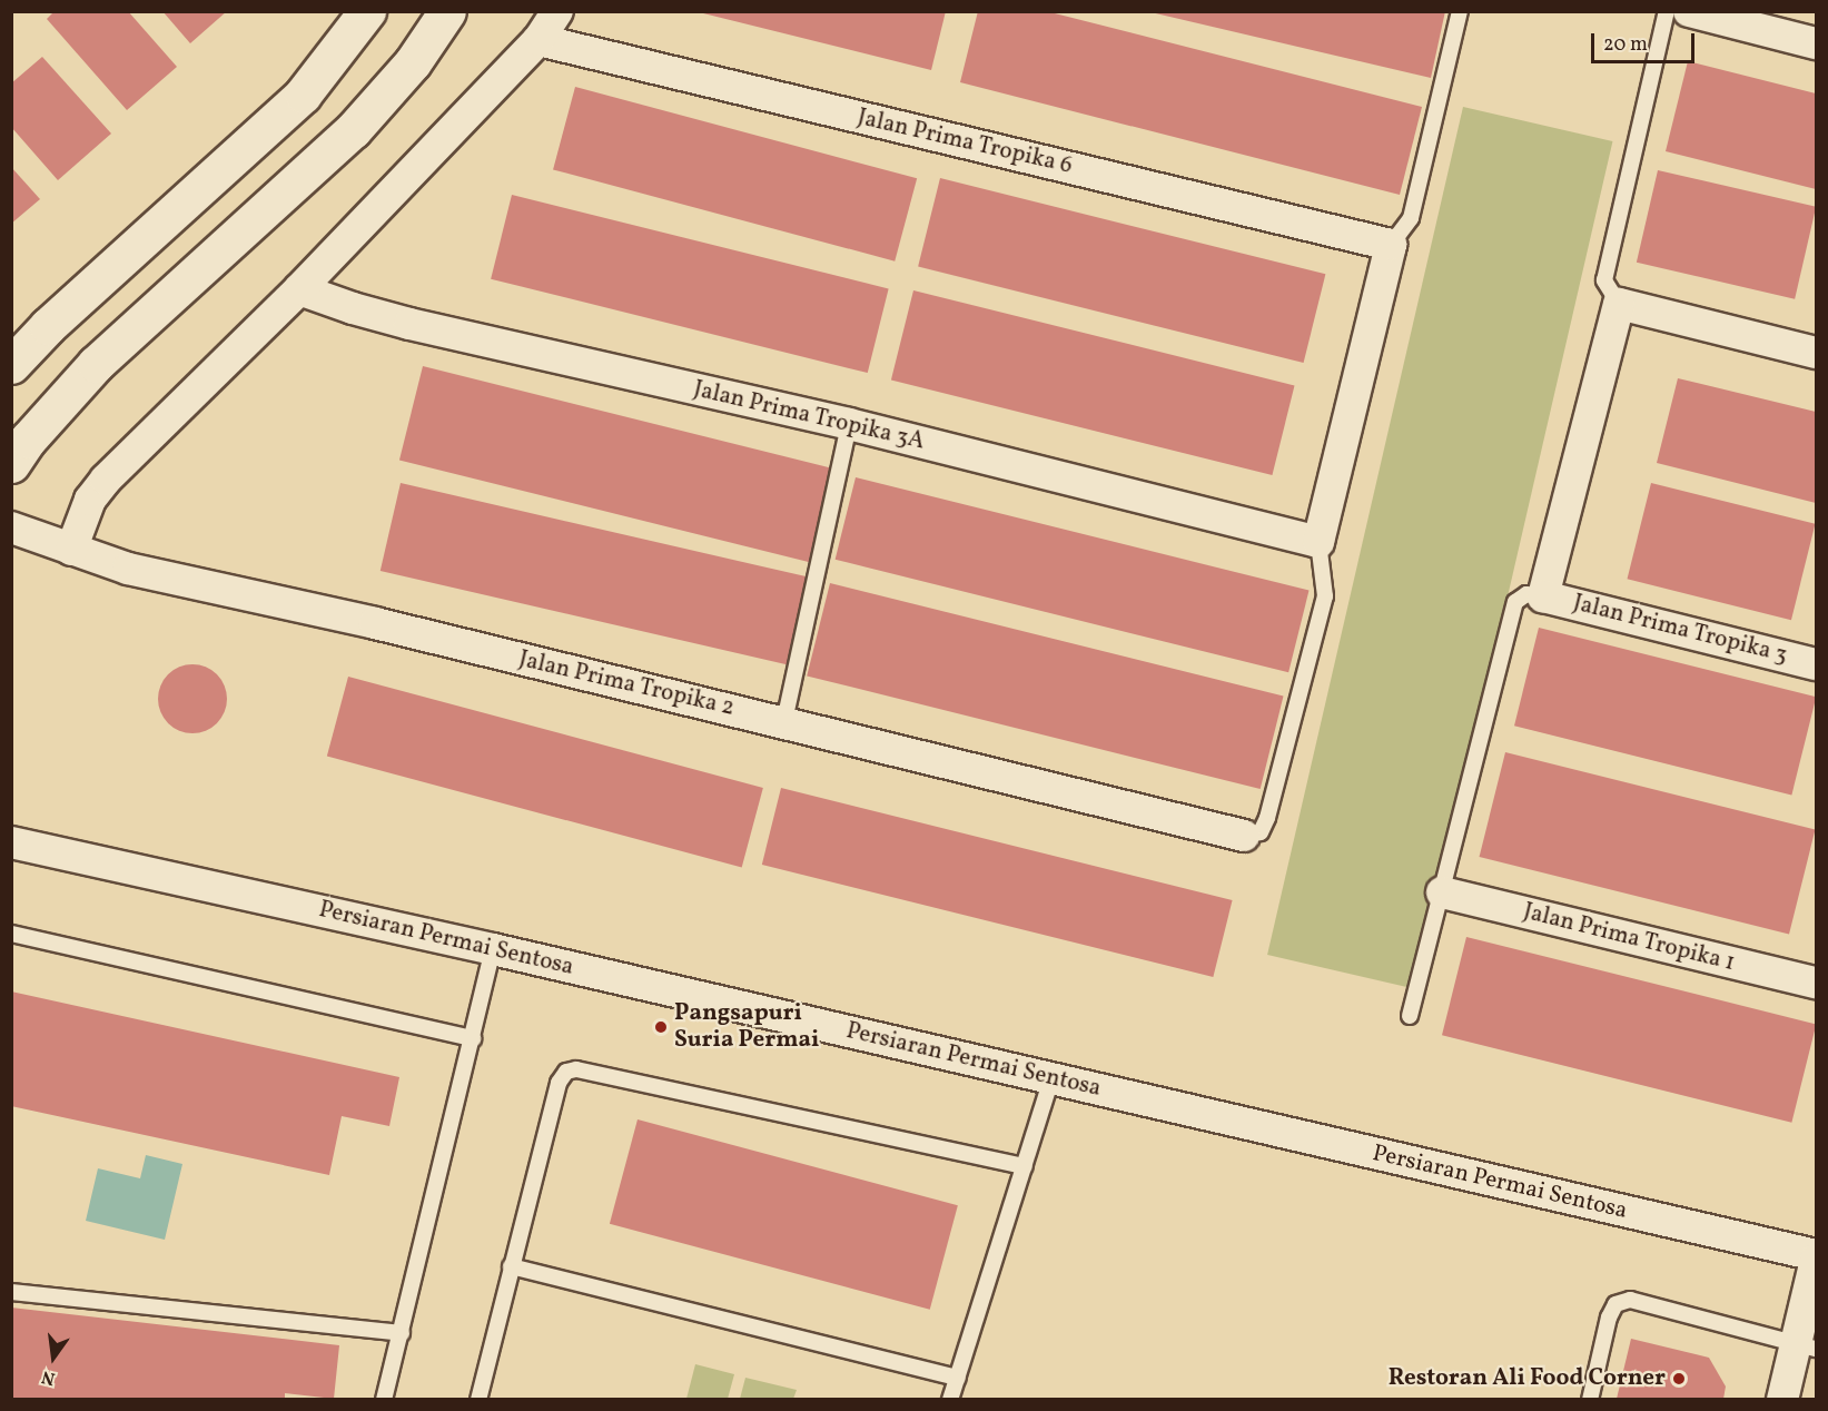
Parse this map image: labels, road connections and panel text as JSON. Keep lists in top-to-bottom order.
{
  "streets": {
    "street": [
      "Jalan Prima Tropika 6",
      "Jalan Prima Tropika 3A",
      "Jalan Prima Tropika 3",
      "Jalan Prima Tropika 2",
      "Jalan Prima Tropika 1",
      "Persiaran Permai Sentosa"
    ]
  },
  "places": ["Pangsapuri Suria Permai", "Restoran Ali Food Corner"],
  "scale_bar": "20 m",
  "north": "bottom"
}
